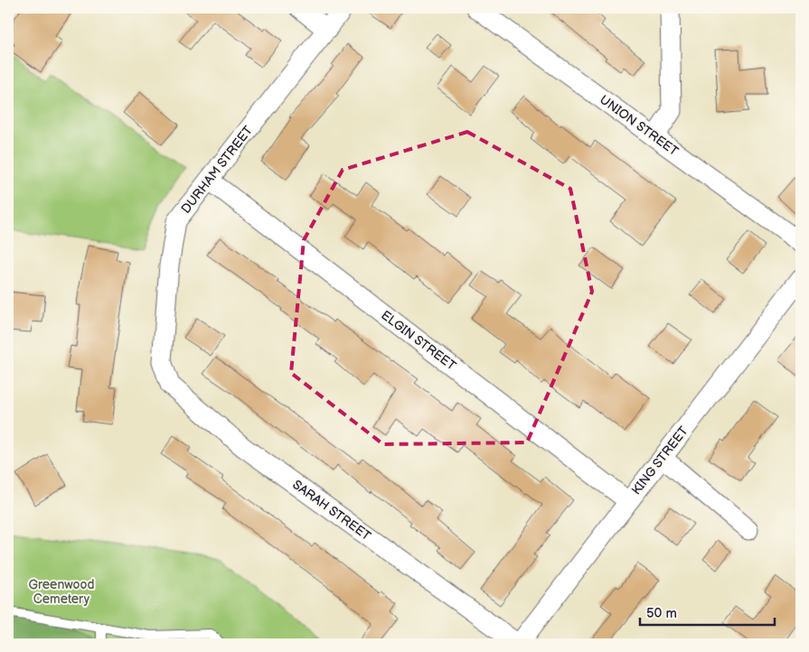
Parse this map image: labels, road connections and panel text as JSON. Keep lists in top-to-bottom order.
{
  "streets": {
    "street": [
      "UNION STREET",
      "DURHAM STREET",
      "ELGIN STREET",
      "KING STREET",
      "SARAH STREET"
    ]
  },
  "crossings": [
    ["DURHAM STREET", "ELGIN STREET"],
    ["DURHAM STREET", "SARAH STREET"],
    ["ELGIN STREET", "KING STREET"],
    ["KING STREET", "SARAH STREET"]
  ],
  "parks": ["Greenwood Cemetery"],
  "scale_bar": "50 m"
}
